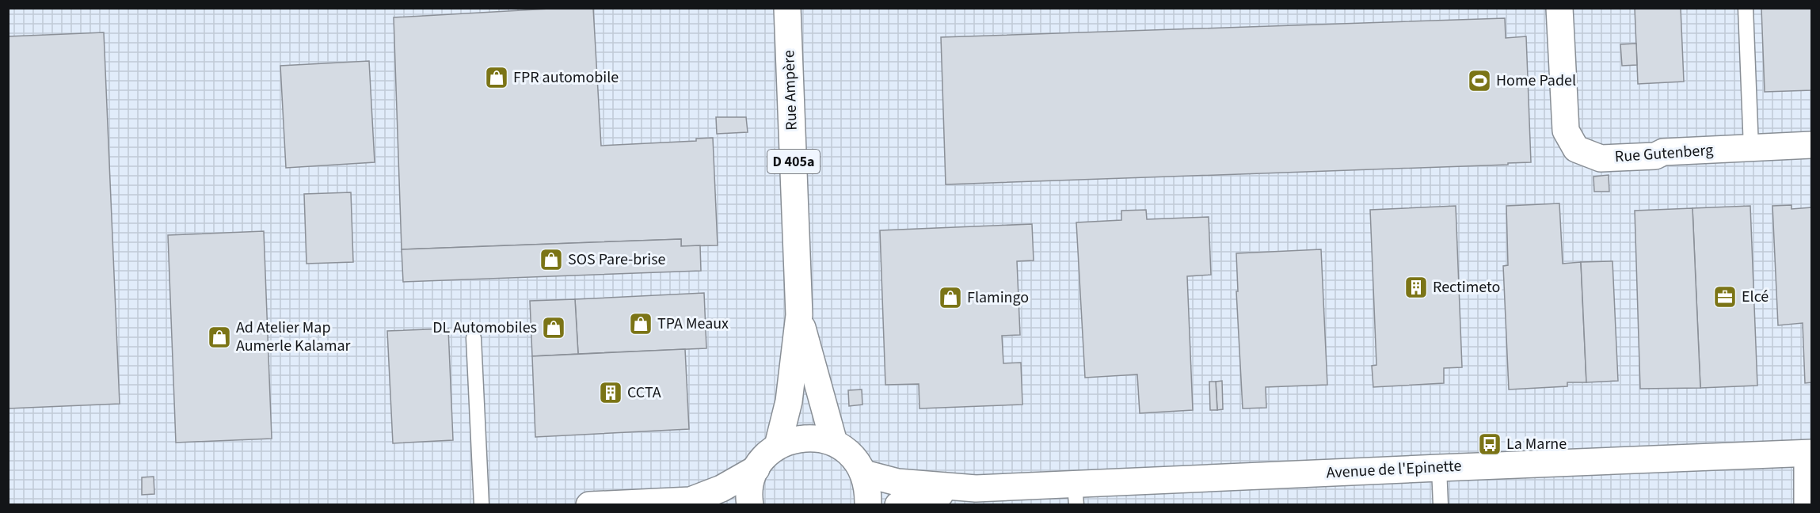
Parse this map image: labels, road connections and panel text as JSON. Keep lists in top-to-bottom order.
{
  "streets": {
    "street": [
      "Rue Ampère",
      "Rue Gutenberg",
      "D 405a",
      "Avenue de l'Epinette"
    ]
  },
  "places": {
    "shop": [
      "FPR automobile",
      "SOS Pare-brise",
      "Flamingo",
      "TPA Meaux",
      "DL Automobiles",
      "Ad Atelier Map Aumerle Kalamar"
    ],
    "sports": ["Home Padel"],
    "building": ["Rectimeto", "CCTA"],
    "office": ["Elcé"],
    "bus stop": ["La Marne"]
  }
}
